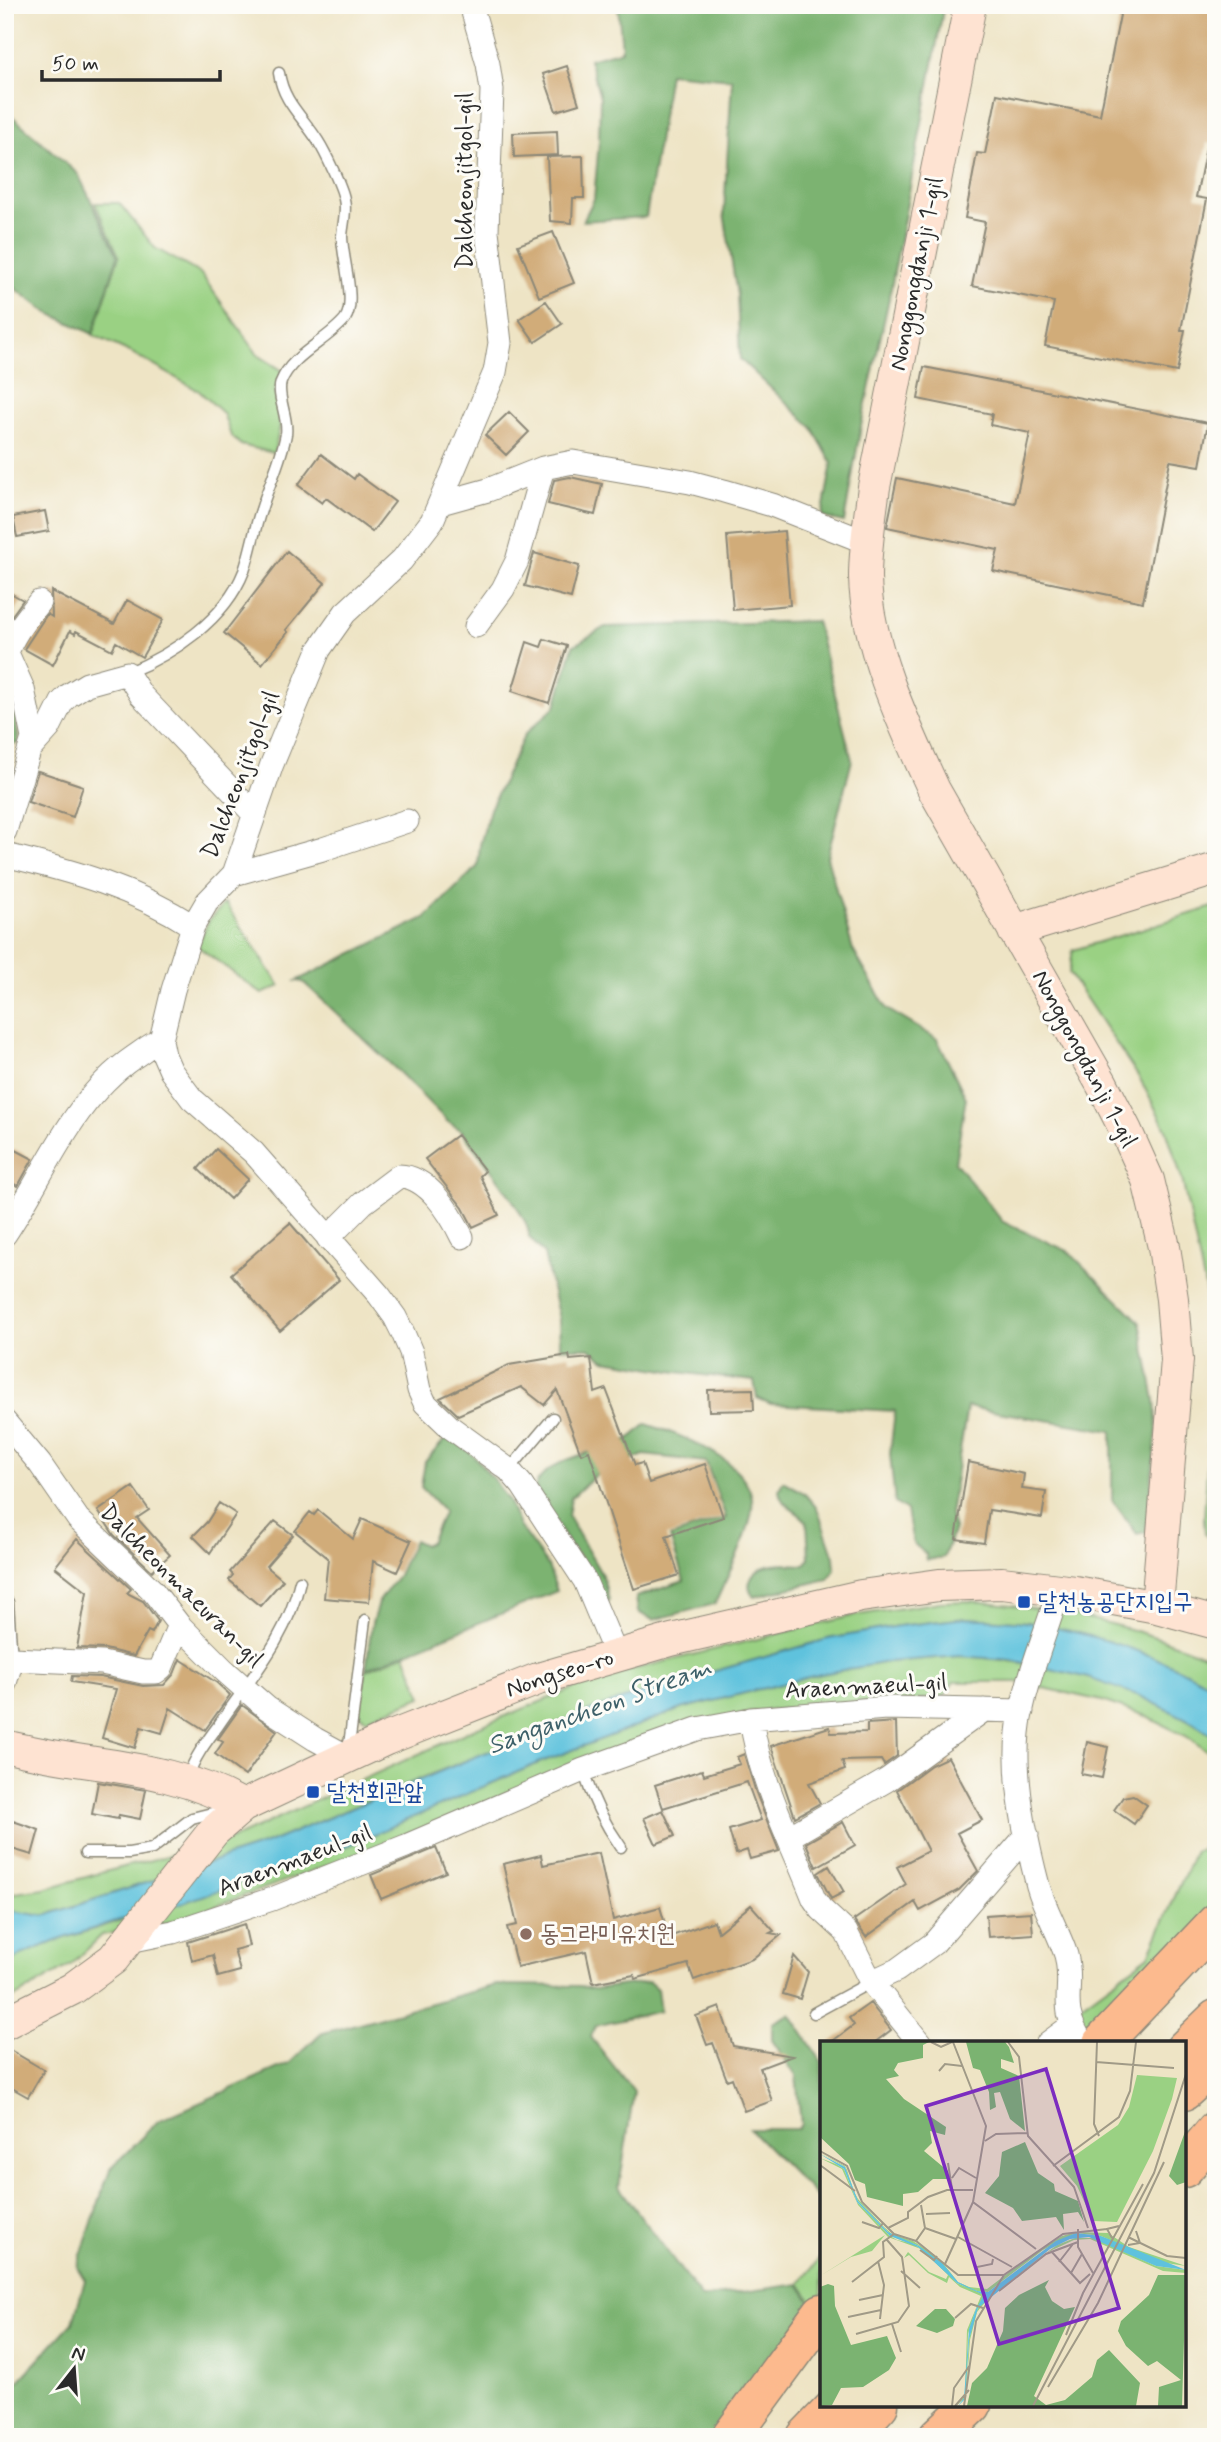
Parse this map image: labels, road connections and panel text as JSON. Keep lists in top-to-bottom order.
{
  "streets": {
    "street": [
      "Dalcheonjitgol-gil",
      "Nonggongdanji 1-gil",
      "Dalcheonmaeuran-gil",
      "Nongseo-ro",
      "Araenmaeul-gil"
    ]
  },
  "crossings": [
    ["Nonggongdanji 1-gil", "Nongseo-ro"],
    ["Dalcheonmaeuran-gil", "Nongseo-ro"],
    ["Nongseo-ro", "Araenmaeul-gil"]
  ],
  "water": ["Sangancheon Stream"],
  "places": {
    "transit": ["달천농공단지입구", "달천회관앞"],
    "other": ["동그라미유치원"]
  },
  "scale_bar": "50 m",
  "north": "top"
}
